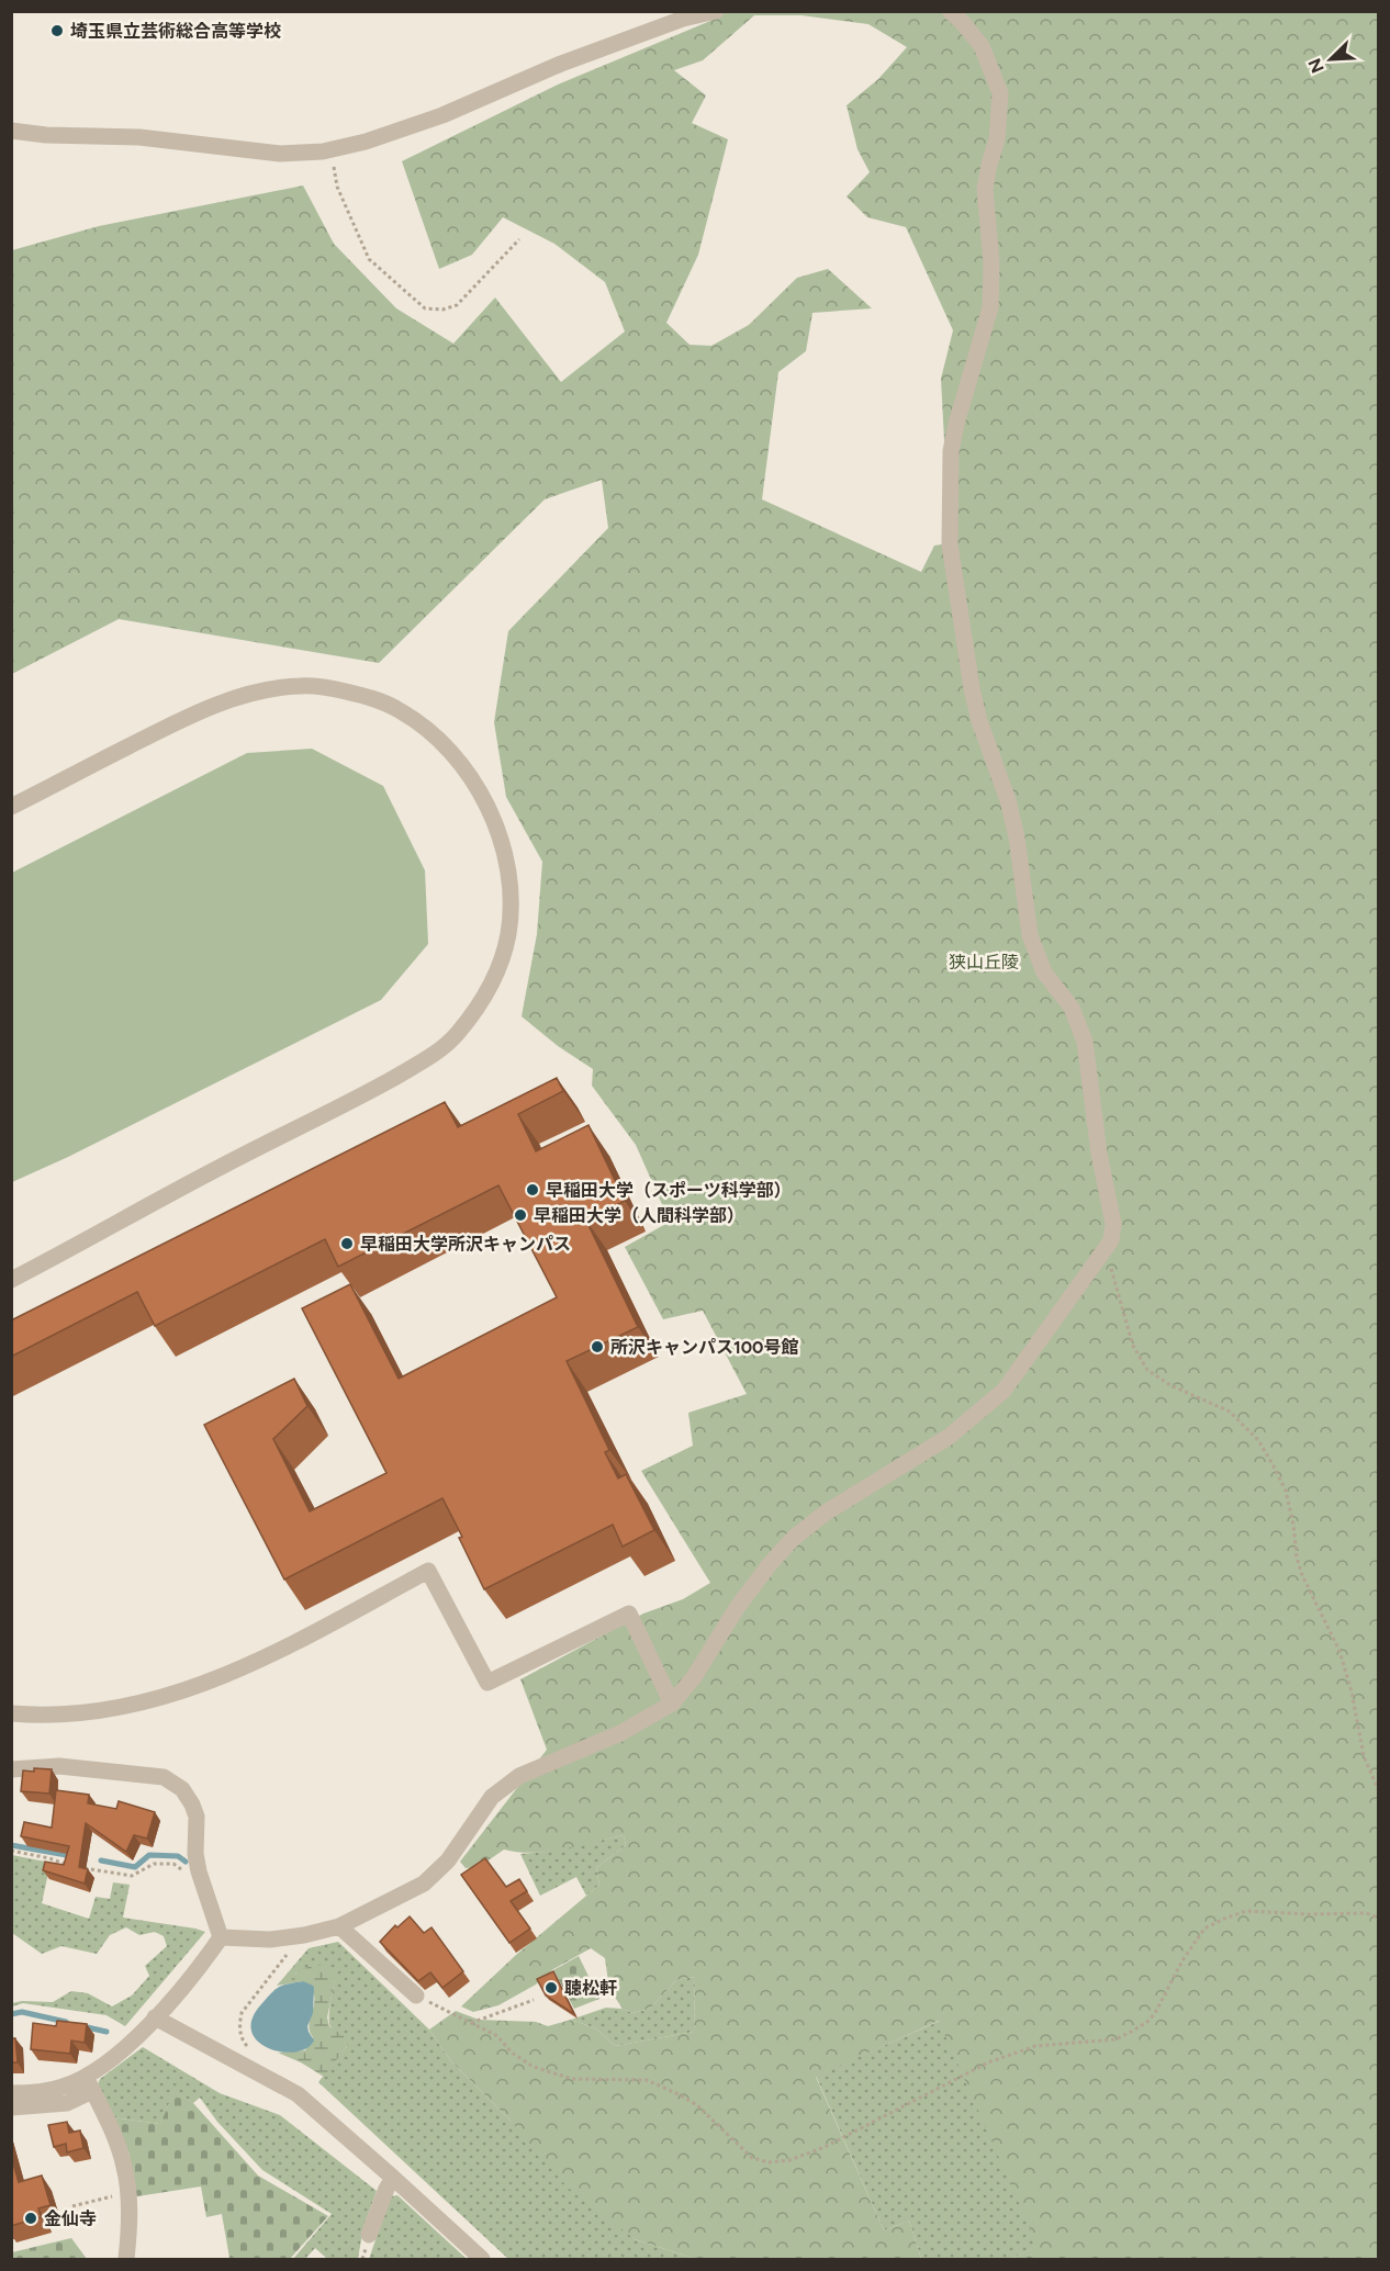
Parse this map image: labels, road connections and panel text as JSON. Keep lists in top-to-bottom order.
{
  "parks": ["狭山丘陵"],
  "places": [
    "埼玉県立芸術総合高等学校",
    "早稲田大学（スポーツ科学部）",
    "早稲田大学（人間科学部）",
    "早稲田大学所沢キャンパス",
    "所沢キャンパス100号館",
    "聴松軒",
    "金仙寺"
  ],
  "north": "bottom left"
}
